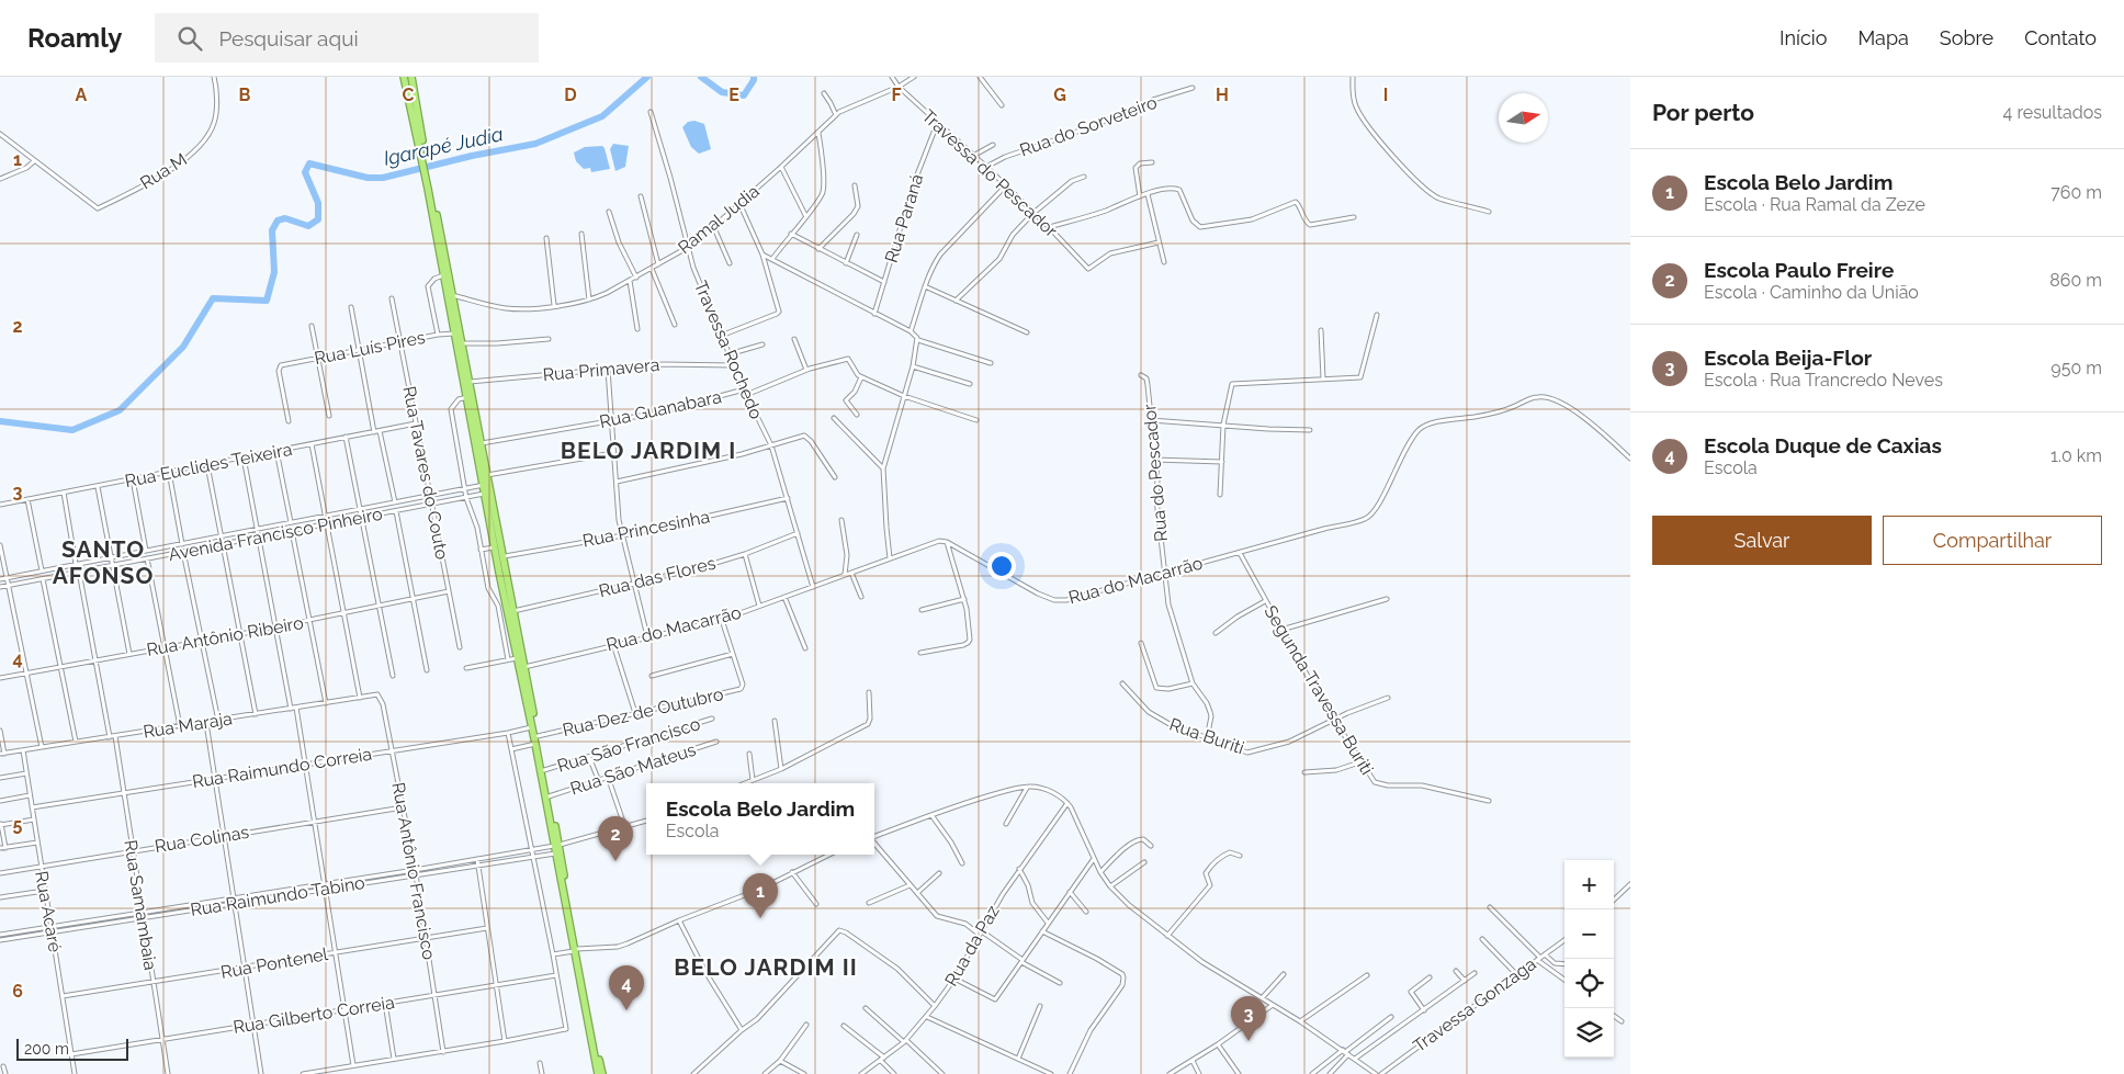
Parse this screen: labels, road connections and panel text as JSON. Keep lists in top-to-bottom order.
{
  "streets": {
    "street": [
      "Rua do Sorveteiro",
      "Rua M",
      "Travessa do Pescador",
      "Rua Paraná",
      "Ramal Judia",
      "Rua Luís Pires",
      "Travessa Rochedo",
      "Rua Primavera",
      "Rua Guanabara",
      "Rua Euclides Teixeira",
      "Rua Tavares do Couto",
      "Rua do Pescador",
      "Rua Princesinha",
      "Avenida Francisco Pinheiro",
      "Rua das Flores",
      "Rua do Macarrão",
      "Rua Antônio Ribeiro",
      "Segunda Travessa Buriti",
      "Rua Dez de Outubro",
      "Rua Maraja",
      "Rua Buriti",
      "Rua São Francisco",
      "Rua Raimundo Correia",
      "Rua São Mateus",
      "Rua Colinas",
      "Rua Antônio Francisco",
      "Rua Raimundo Tabino",
      "Rua Samambaia",
      "Rua Acaré",
      "Rua da Paz",
      "Rua Pontenel",
      "Travessa Gonzaga",
      "Rua Gilberto Correia"
    ]
  },
  "crossings": [
    ["Rua do Sorveteiro", "Travessa do Pescador"],
    ["Travessa do Pescador", "Rua Paraná"],
    ["Travessa do Pescador", "Ramal Judia"],
    ["Ramal Judia", "Travessa Rochedo"],
    ["Rua Luís Pires", "Rua Tavares do Couto"],
    ["Travessa Rochedo", "Rua Primavera"],
    ["Travessa Rochedo", "Rua Guanabara"],
    ["Travessa Rochedo", "Rua Princesinha"],
    ["Travessa Rochedo", "Rua das Flores"],
    ["Travessa Rochedo", "Rua do Macarrão"],
    ["Rua Euclides Teixeira", "Rua Tavares do Couto"],
    ["Rua Tavares do Couto", "Avenida Francisco Pinheiro"],
    ["Rua Tavares do Couto", "Rua Antônio Ribeiro"],
    ["Rua do Pescador", "Rua do Macarrão"],
    ["Rua do Pescador", "Rua Buriti"],
    ["Rua do Macarrão", "Segunda Travessa Buriti"],
    ["Segunda Travessa Buriti", "Rua Buriti"],
    ["Rua Maraja", "Rua Antônio Francisco"],
    ["Rua Maraja", "Rua Samambaia"],
    ["Rua Maraja", "Rua Acaré"],
    ["Rua Raimundo Correia", "Rua Antônio Francisco"],
    ["Rua Raimundo Correia", "Rua Samambaia"],
    ["Rua Raimundo Correia", "Rua Acaré"],
    ["Rua Colinas", "Rua Antônio Francisco"],
    ["Rua Colinas", "Rua Samambaia"],
    ["Rua Colinas", "Rua Acaré"],
    ["Rua Antônio Francisco", "Rua Raimundo Tabino"],
    ["Rua Antônio Francisco", "Rua Pontenel"],
    ["Rua Antônio Francisco", "Rua Gilberto Correia"],
    ["Rua Raimundo Tabino", "Rua Samambaia"],
    ["Rua Raimundo Tabino", "Rua Acaré"],
    ["Rua Samambaia", "Rua Pontenel"],
    ["Rua Samambaia", "Rua Gilberto Correia"],
    ["Rua Acaré", "Rua Pontenel"],
    ["Rua Acaré", "Rua Gilberto Correia"]
  ],
  "districts": ["BELO JARDIM I", "SANTO AFONSO", "BELO JARDIM II"],
  "water": ["Igarapé Judia"],
  "scale_bar": "200 m",
  "north": "right",
  "page": {
    "header": "Roamly",
    "search": "Pesquisar aqui",
    "nav": [
      "Início",
      "Mapa",
      "Sobre",
      "Contato"
    ],
    "heading": ["Por perto", "4 resultados"],
    "list": [
      {
        "mark": "1",
        "name": "Escola Belo Jardim",
        "note": "Escola · Rua Ramal da Zeze",
        "value": "760 m"
      },
      {
        "mark": "2",
        "name": "Escola Paulo Freire",
        "note": "Escola · Caminho da União",
        "value": "860 m"
      },
      {
        "mark": "3",
        "name": "Escola Beija-Flor",
        "note": "Escola · Rua Trancredo Neves",
        "value": "950 m"
      },
      {
        "mark": "4",
        "name": "Escola Duque de Caxias",
        "note": "Escola",
        "value": "1.0 km"
      }
    ],
    "buttons": ["Salvar", "Compartilhar"],
    "popup": ["Escola Belo Jardim", "Escola"],
    "pins": [
      "2",
      "1",
      "4",
      "3"
    ],
    "map_buttons": ["+", "−"],
    "scale": "200 m"
  },
  "grid": {
    "columns": [
      "A",
      "B",
      "C",
      "D",
      "E",
      "F",
      "G",
      "H",
      "I"
    ],
    "rows": [
      "1",
      "2",
      "3",
      "4",
      "5",
      "6"
    ]
  }
}
